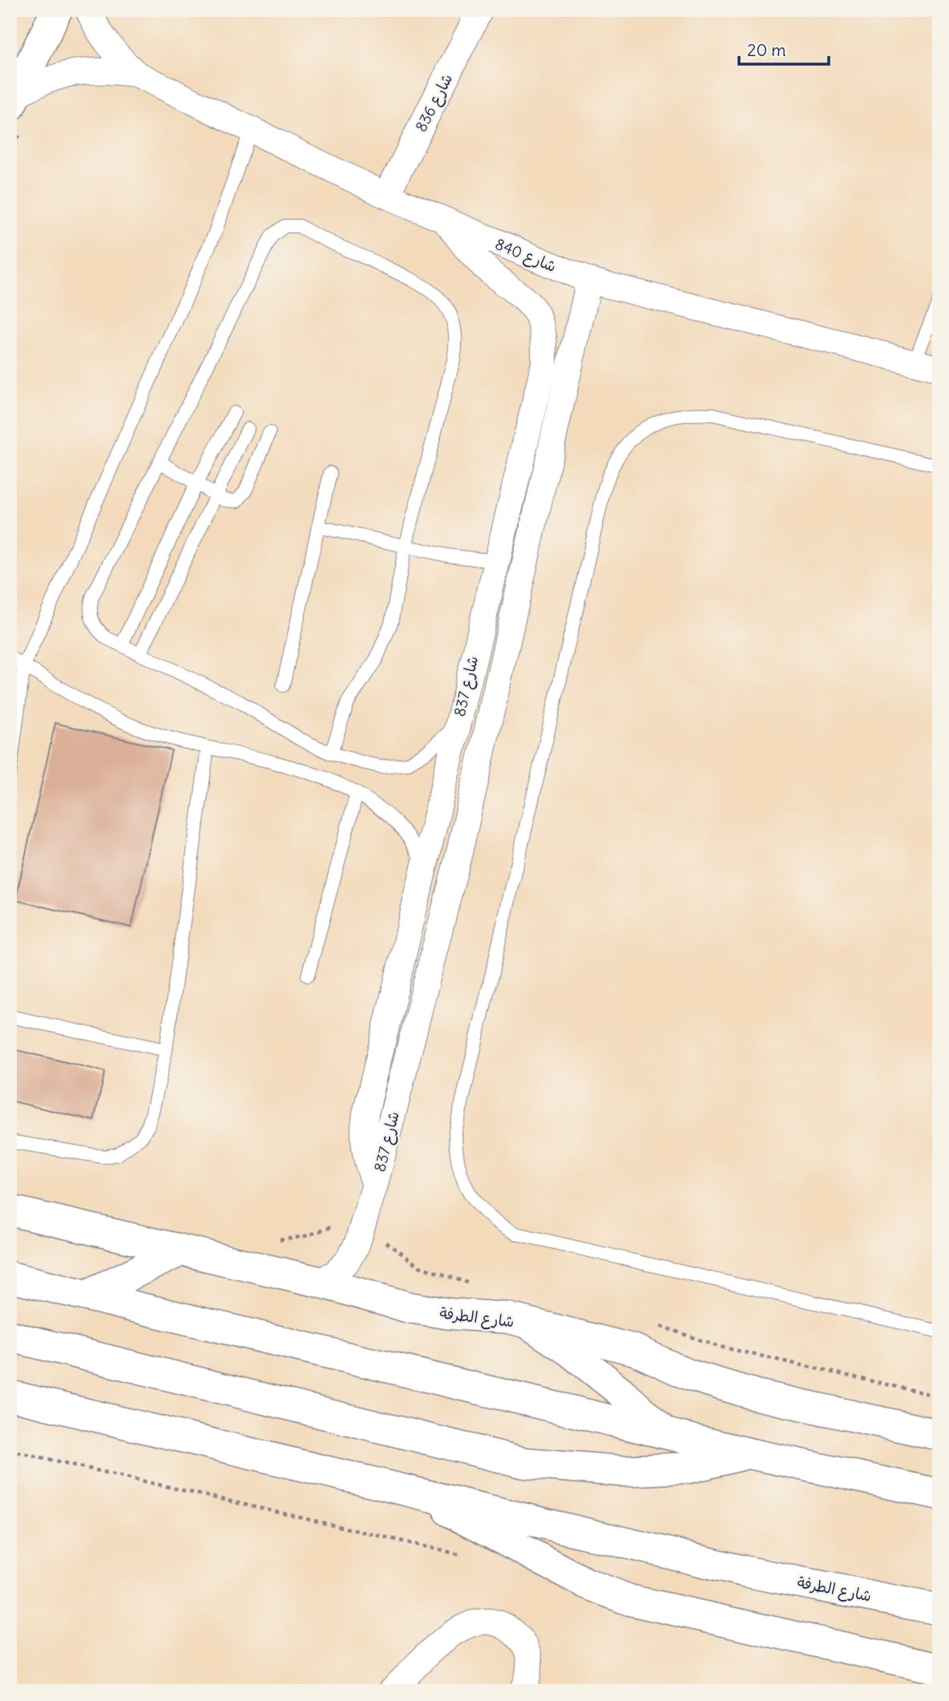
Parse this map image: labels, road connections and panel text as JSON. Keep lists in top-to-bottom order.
{
  "streets": {
    "main road": ["شارع الطرفة"],
    "street": ["شارع 836", "شارع 840", "شارع 837"]
  },
  "crossings": [
    ["شارع 836", "شارع 840"],
    ["شارع 840", "شارع 837"],
    ["شارع 837", "شارع الطرفة"]
  ],
  "scale_bar": "20 m"
}
